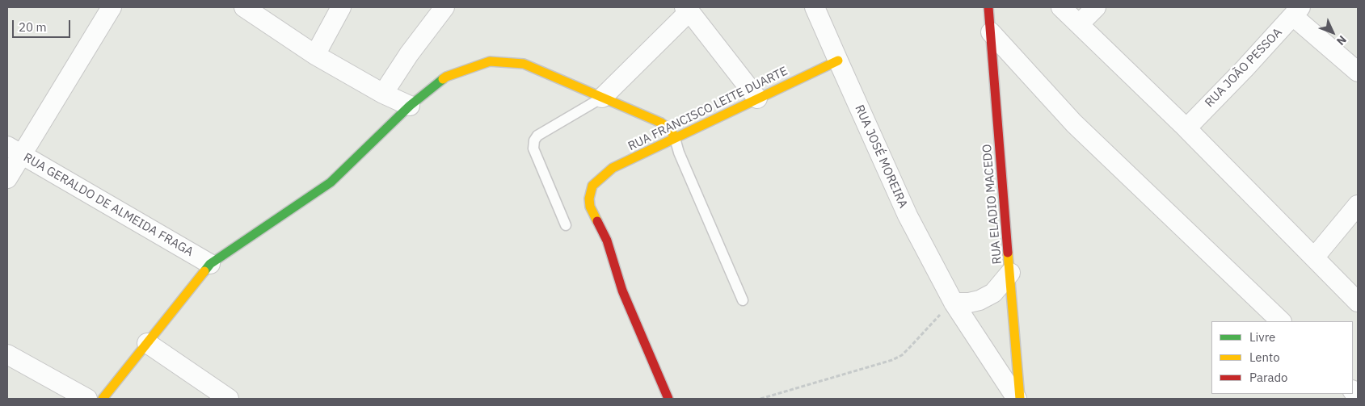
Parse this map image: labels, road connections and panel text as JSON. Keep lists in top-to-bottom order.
{
  "streets": {
    "street": [
      "RUA JOÃO PESSOA",
      "RUA FRANCISCO LEITE DUARTE",
      "RUA JOSÉ MOREIRA",
      "RUA ELADIO MACEDO",
      "RUA GERALDO DE ALMEIDA FRAGA"
    ]
  },
  "crossings": [
    ["RUA FRANCISCO LEITE DUARTE", "RUA JOSÉ MOREIRA"]
  ],
  "legend": ["Livre", "Lento", "Parado"],
  "scale_bar": "20 m",
  "north": "bottom right"
}
